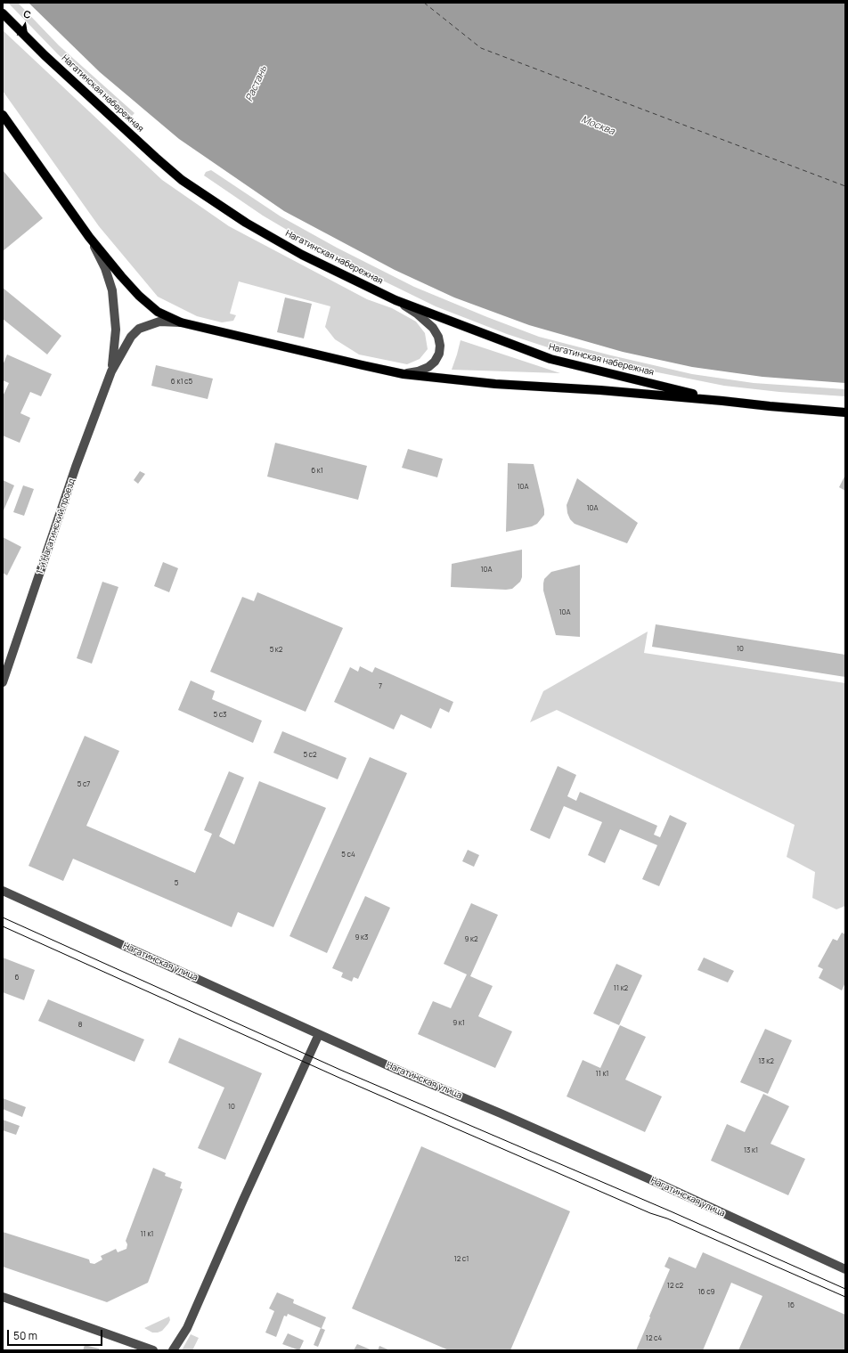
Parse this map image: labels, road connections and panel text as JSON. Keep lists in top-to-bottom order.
{
  "streets": {
    "main road": ["Нагатинская набережная"],
    "street": ["1-й Нагатинский проезд", "Нагатинская улица"]
  },
  "water": ["Растань", "Москва"],
  "house_numbers": [
    "6 к1 с5",
    "6 к1",
    "10А",
    "10А",
    "10А",
    "10А",
    "10",
    "5 к2",
    "7",
    "5 с3",
    "5 с2",
    "5 с7",
    "5 с4",
    "5",
    "9 к3",
    "9 к2",
    "6",
    "11 к2",
    "9 к1",
    "8",
    "13 к2",
    "11 к1",
    "10",
    "13 к1",
    "11 к1",
    "12 с1",
    "12 с2",
    "16 с9",
    "16",
    "12 с4"
  ],
  "scale_bar": "50 m",
  "north": "top"
}
